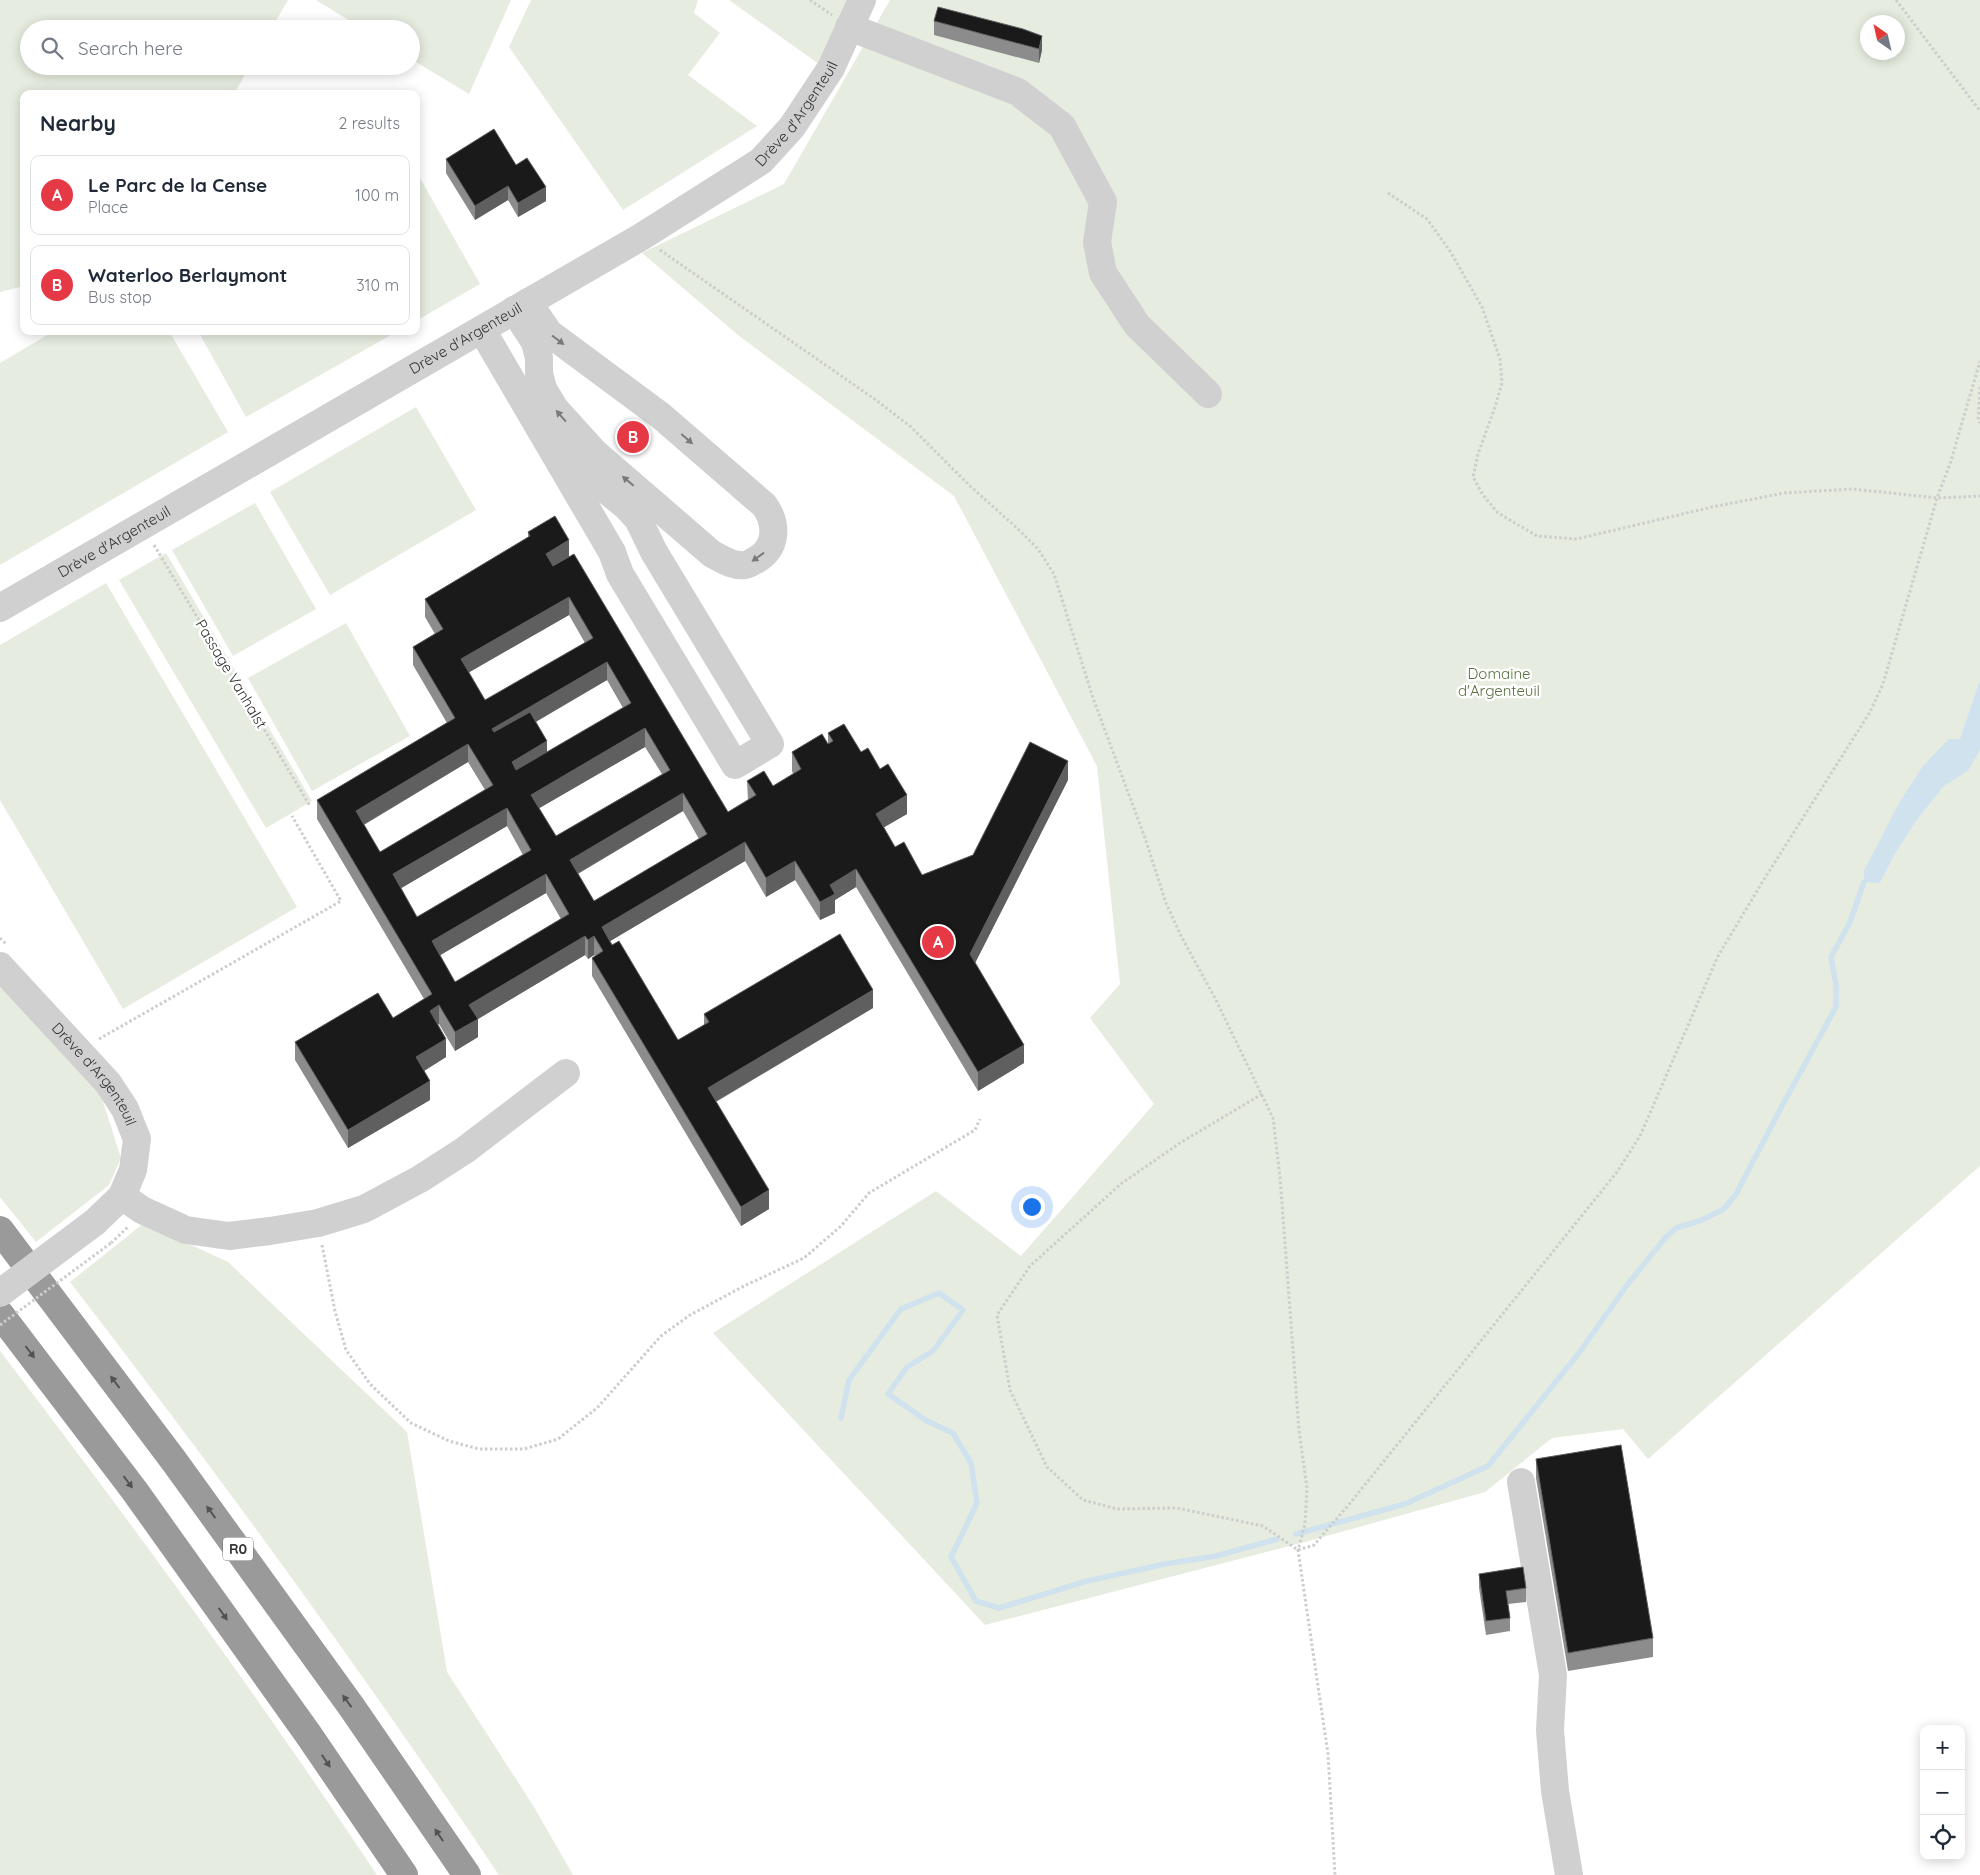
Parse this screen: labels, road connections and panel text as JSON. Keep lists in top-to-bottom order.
{
  "streets": {
    "highway": ["R0"],
    "street": ["Drève d'Argenteuil"],
    "path": ["Passage Vanhalst"]
  },
  "parks": ["Domaine d'Argenteuil"],
  "north": "top left",
  "page": {
    "search": "Search here",
    "heading": ["Nearby", "2 results"],
    "list": [
      {
        "mark": "A",
        "name": "Le Parc de la Cense",
        "note": "Place",
        "value": "100 m"
      },
      {
        "mark": "B",
        "name": "Waterloo Berlaymont",
        "note": "Bus stop",
        "value": "310 m"
      }
    ],
    "pins": ["B", "A"],
    "map_buttons": ["+", "−"]
  }
}
